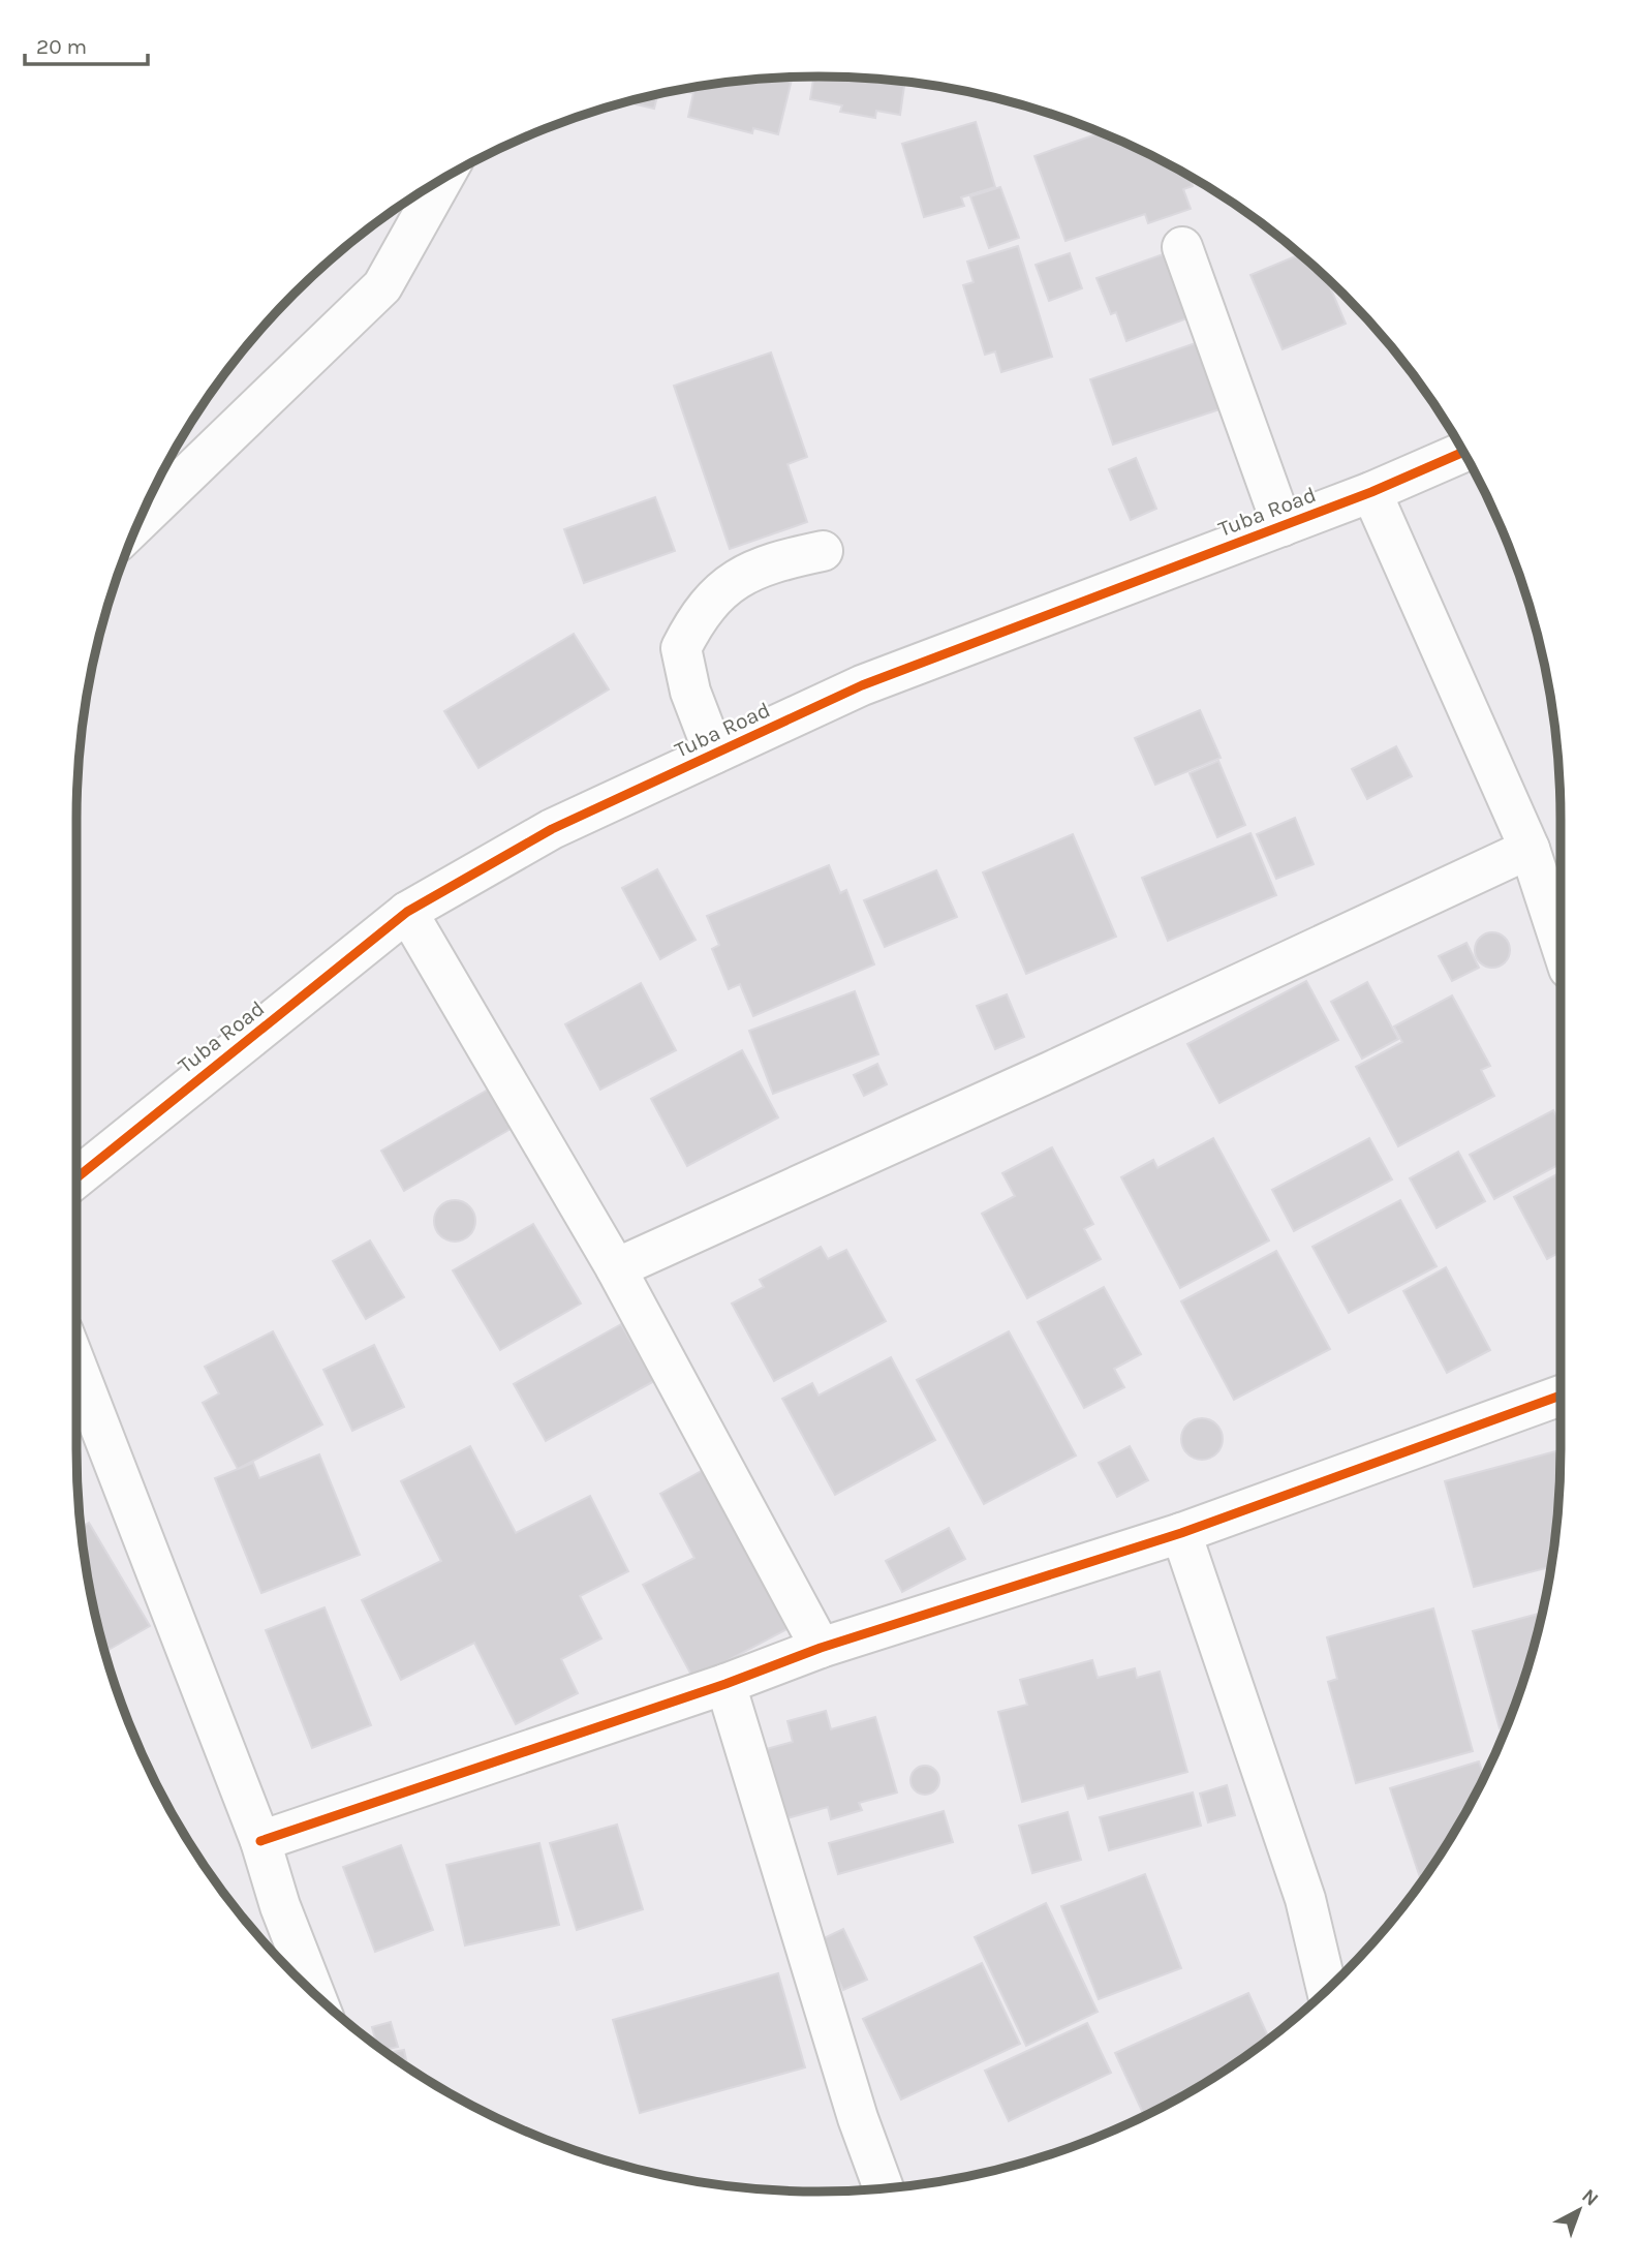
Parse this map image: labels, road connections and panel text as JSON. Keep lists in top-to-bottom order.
{
  "streets": {
    "street": ["Tuba Road"]
  },
  "scale_bar": "20 m",
  "north": "top right"
}
